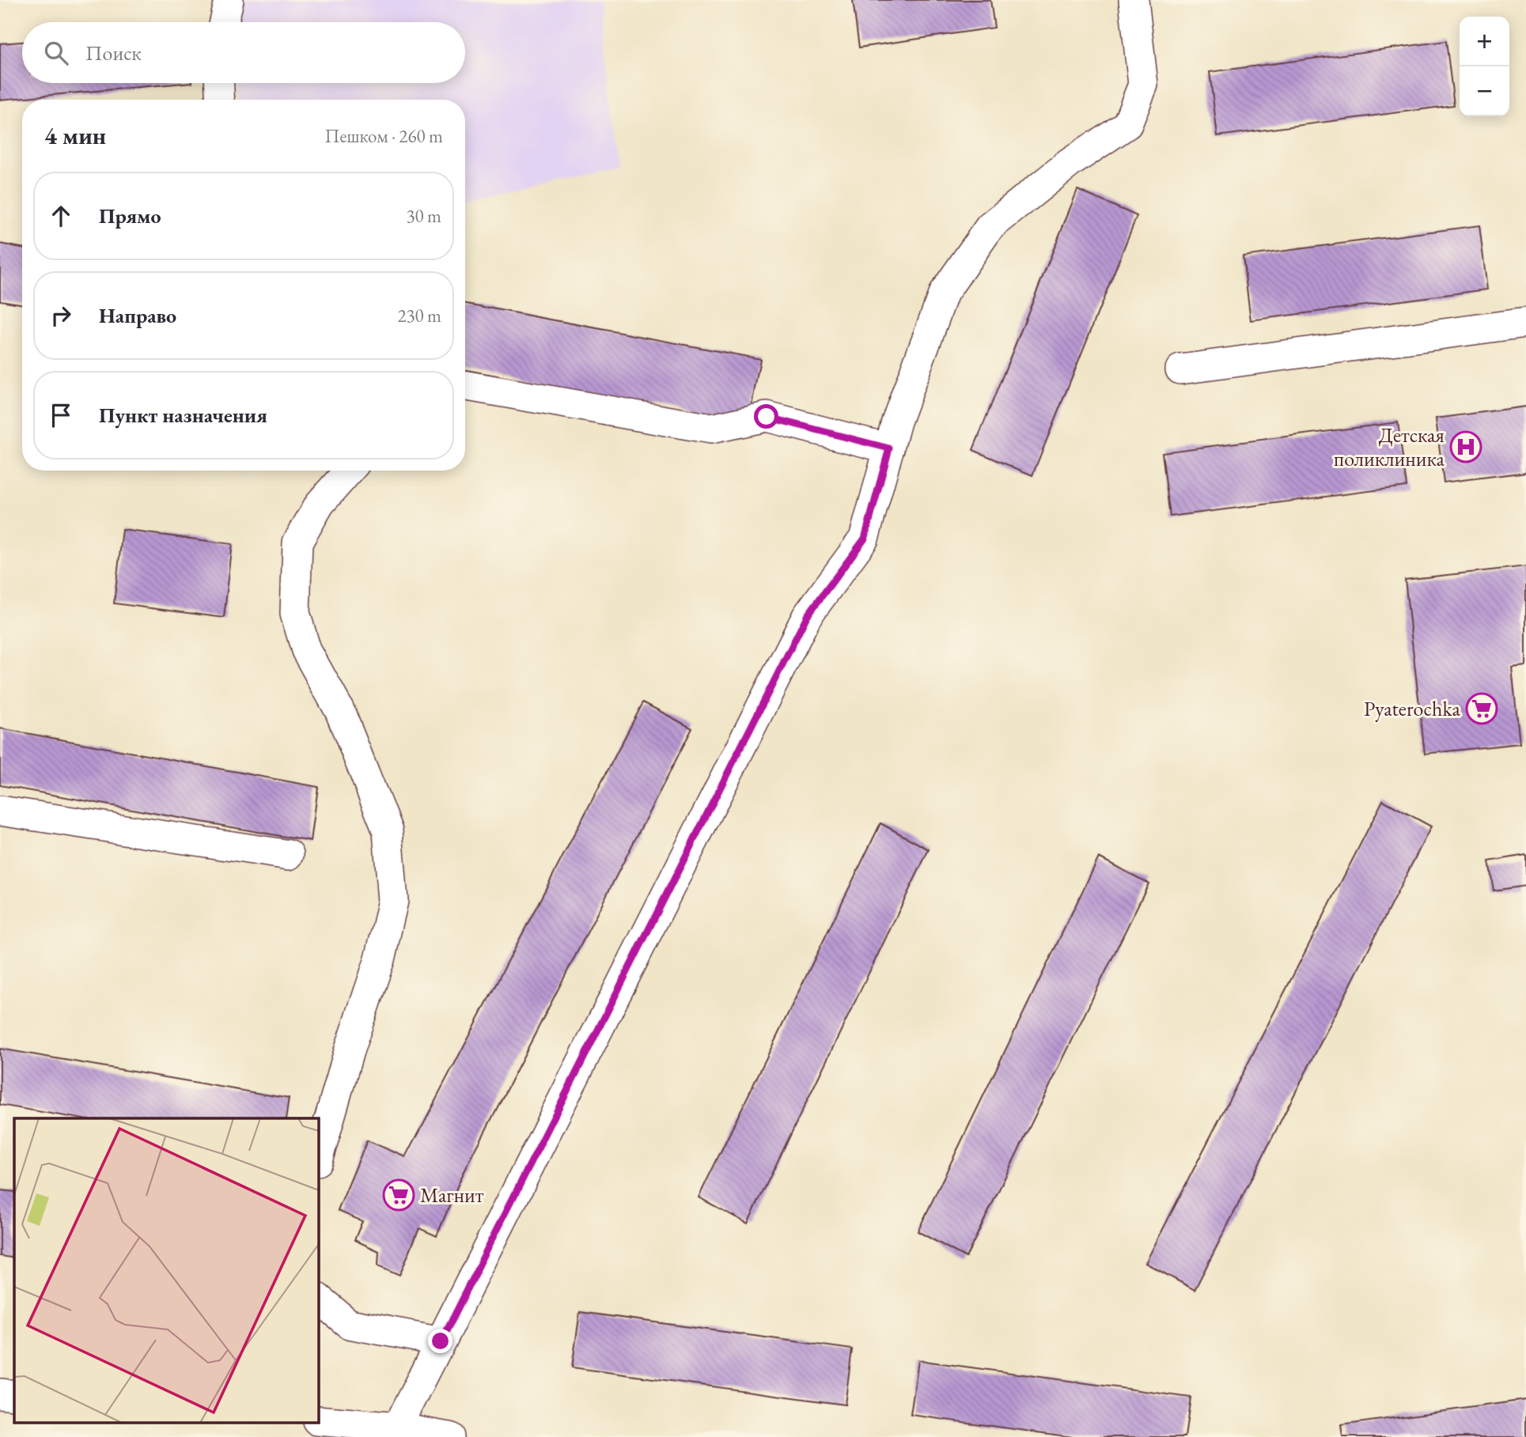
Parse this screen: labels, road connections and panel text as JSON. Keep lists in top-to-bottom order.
{
  "places": {
    "hospital": ["Детская поликлиника"],
    "supermarket": ["Pyaterochka", "Магнит"]
  },
  "page": {
    "map_buttons": ["+", "−"],
    "search": "Поиск",
    "heading": ["4 мин", "Пешком · 260 m"],
    "list": [
      ["Прямо", "30 m"],
      ["Направо", "230 m"],
      "Пункт назначения"
    ]
  }
}
